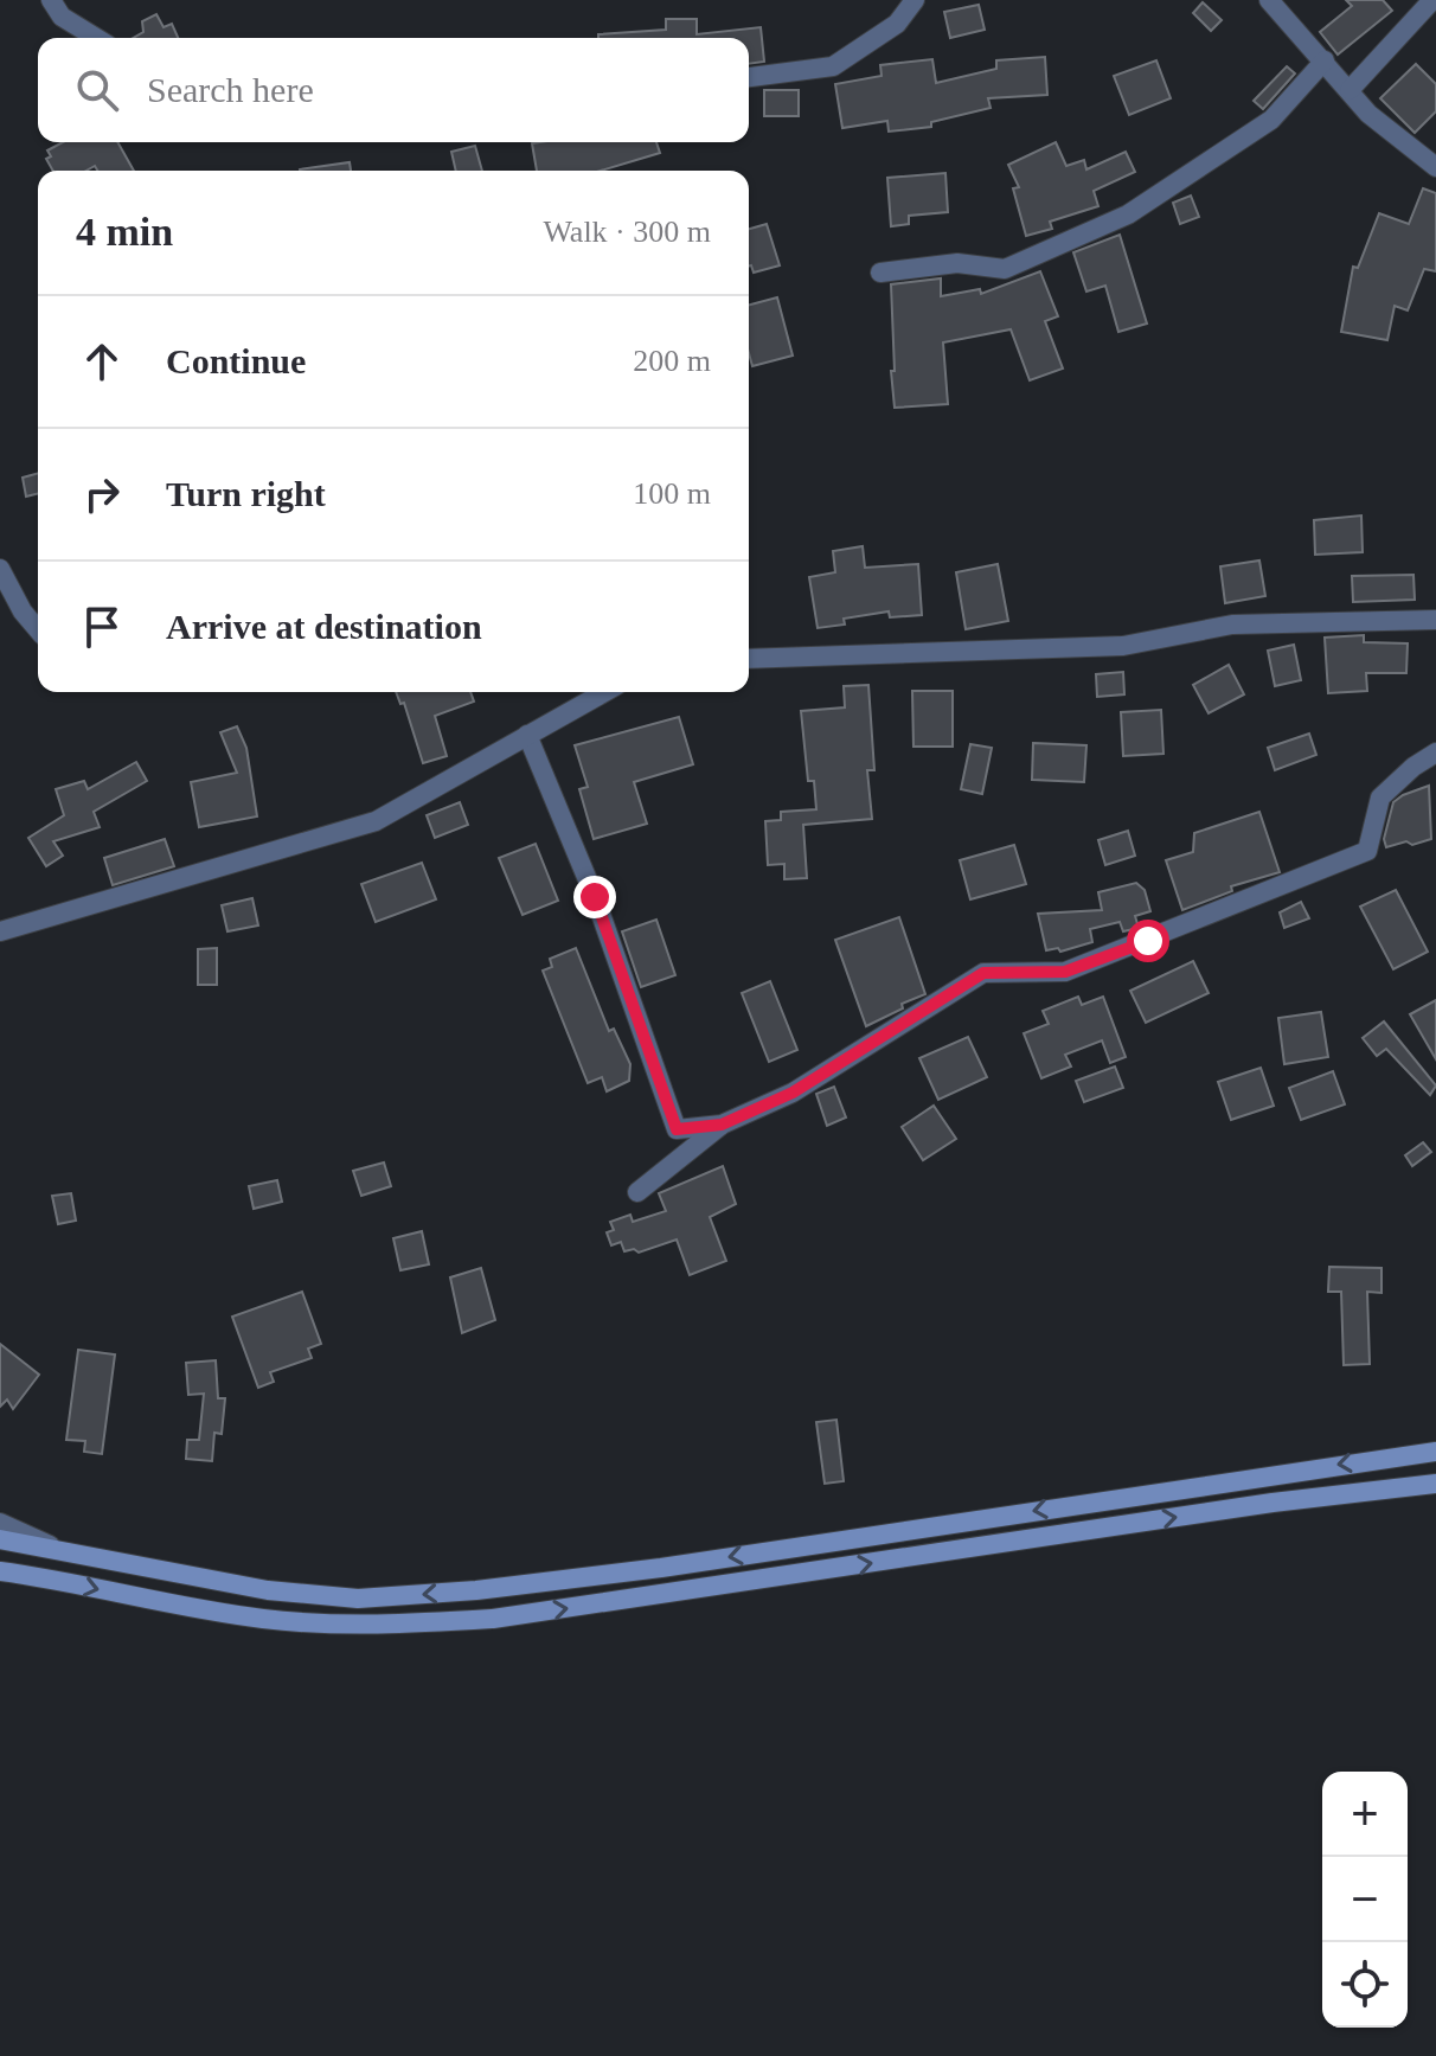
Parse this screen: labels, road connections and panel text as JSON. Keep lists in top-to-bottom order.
{
  "page": {
    "search": "Search here",
    "heading": ["4 min", "Walk · 300 m"],
    "list": [
      ["Continue", "200 m"],
      ["Turn right", "100 m"],
      "Arrive at destination"
    ],
    "map_buttons": ["+", "−"]
  }
}
